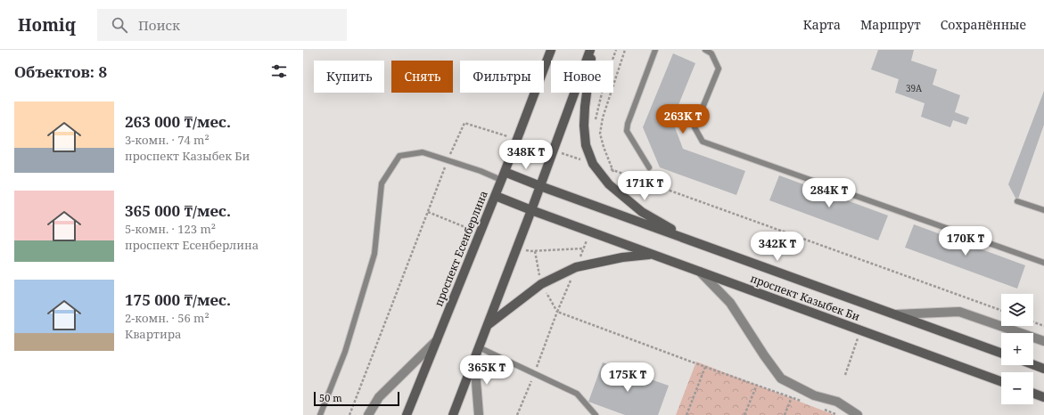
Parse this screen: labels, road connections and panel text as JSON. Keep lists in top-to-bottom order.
{
  "streets": {
    "street": ["проспект Есенберлина", "проспект Казыбек Би"]
  },
  "crossings": [
    ["проспект Есенберлина", "проспект Казыбек Би"]
  ],
  "house_numbers": ["39А"],
  "scale_bar": "50 m",
  "page": {
    "header": "Homiq",
    "search": "Поиск",
    "nav": ["Карта", "Маршрут", "Сохранённые"],
    "heading": "Объектов: 8",
    "chip": [
      "Купить",
      "Снять",
      "Фильтры",
      "Новое"
    ],
    "list": [
      {
        "name": "263 000 ₸/мес.",
        "note": "3-комн. · 74 m² · проспект Казыбек Би"
      },
      {
        "name": "365 000 ₸/мес.",
        "note": "5-комн. · 123 m² · проспект Есенберлина"
      },
      {
        "name": "175 000 ₸/мес.",
        "note": "2-комн. · 56 m² · Квартира"
      }
    ],
    "price": [
      "263K ₸",
      "348K ₸",
      "171K ₸",
      "284K ₸",
      "170K ₸",
      "342K ₸",
      "365K ₸",
      "175K ₸"
    ],
    "map_buttons": ["+", "−"],
    "scale": "50 m"
  }
}
